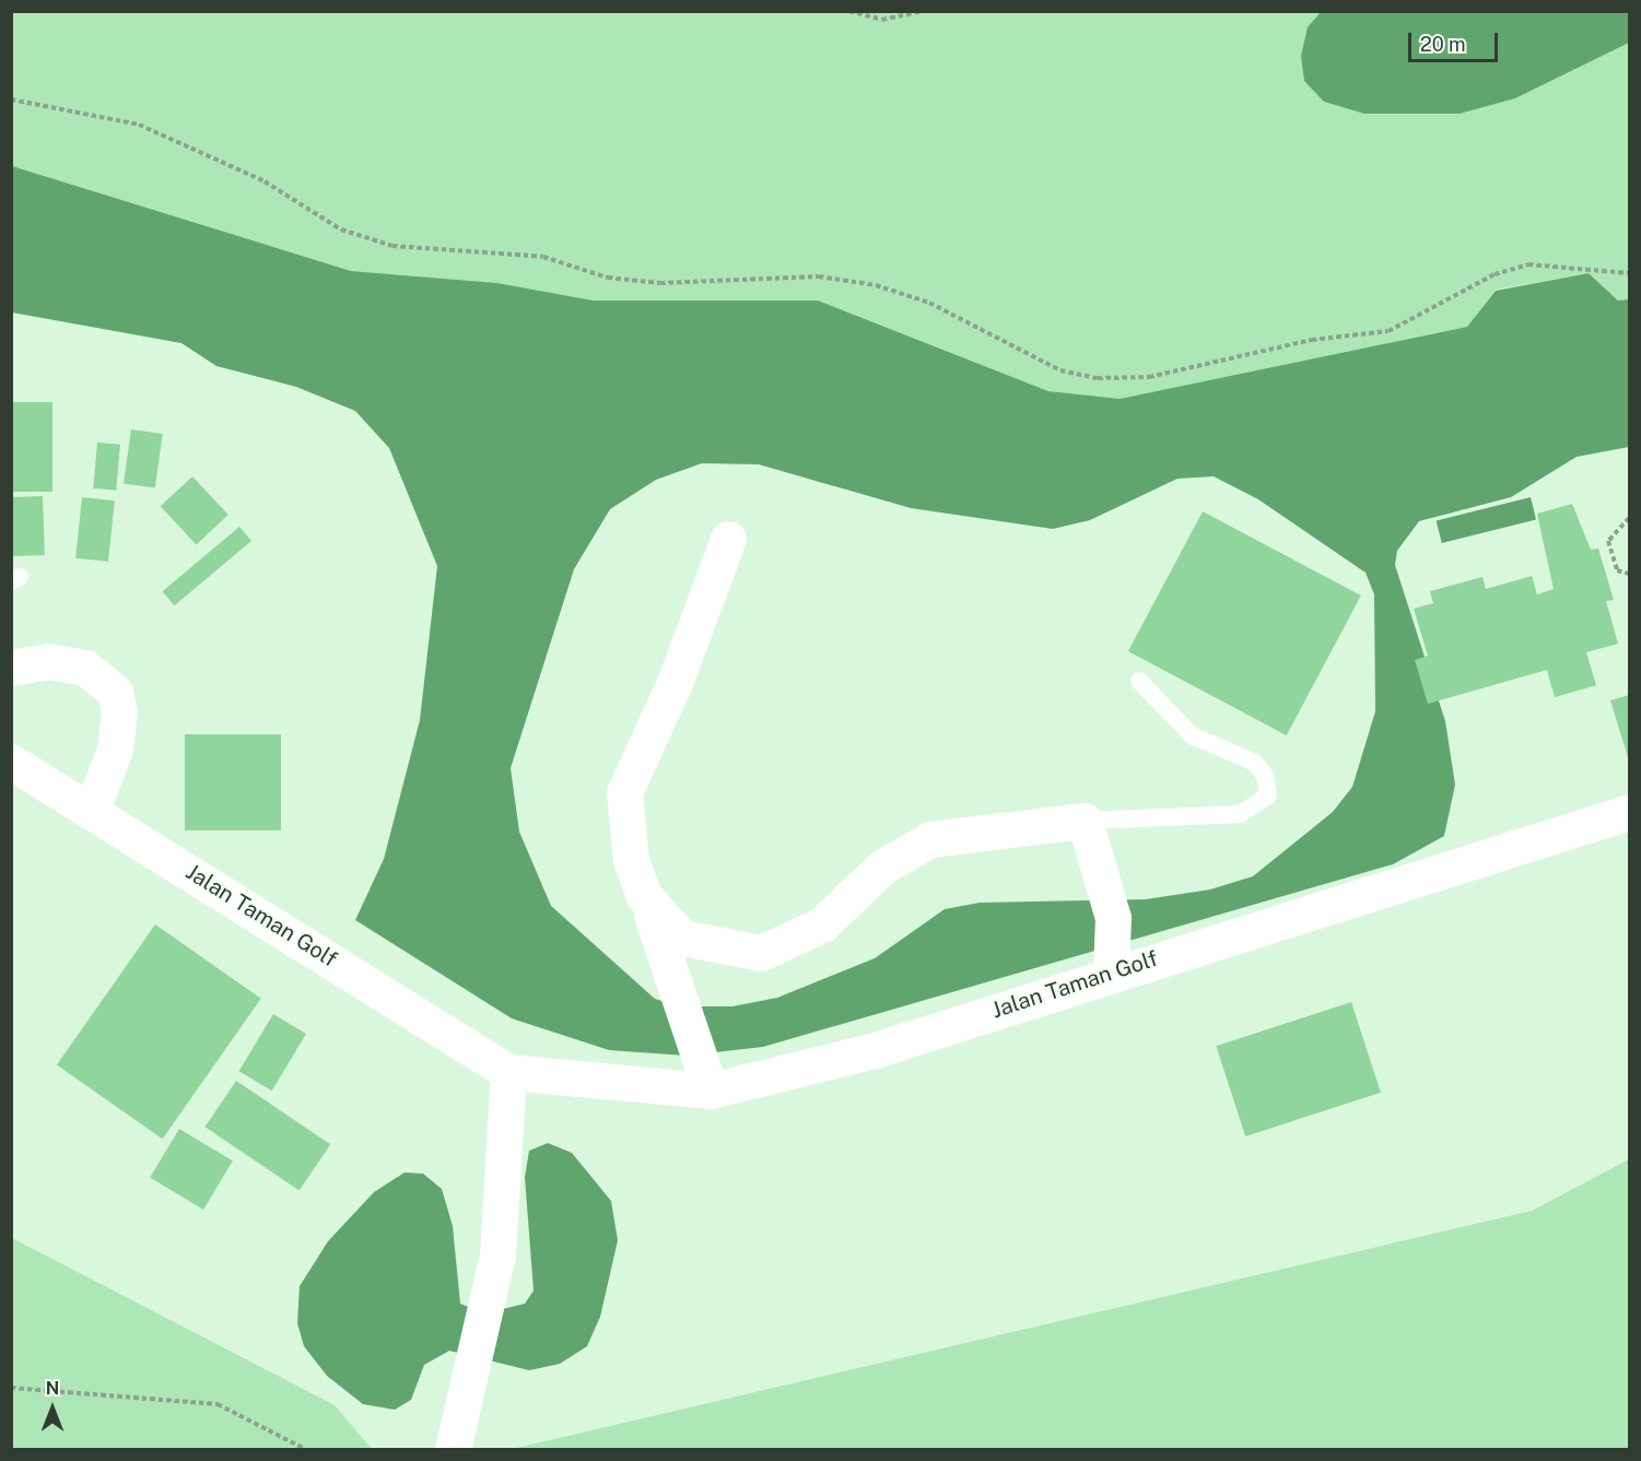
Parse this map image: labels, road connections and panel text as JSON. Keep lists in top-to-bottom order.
{
  "streets": {
    "street": ["Jalan Taman Golf"]
  },
  "scale_bar": "20 m",
  "north": "top"
}
